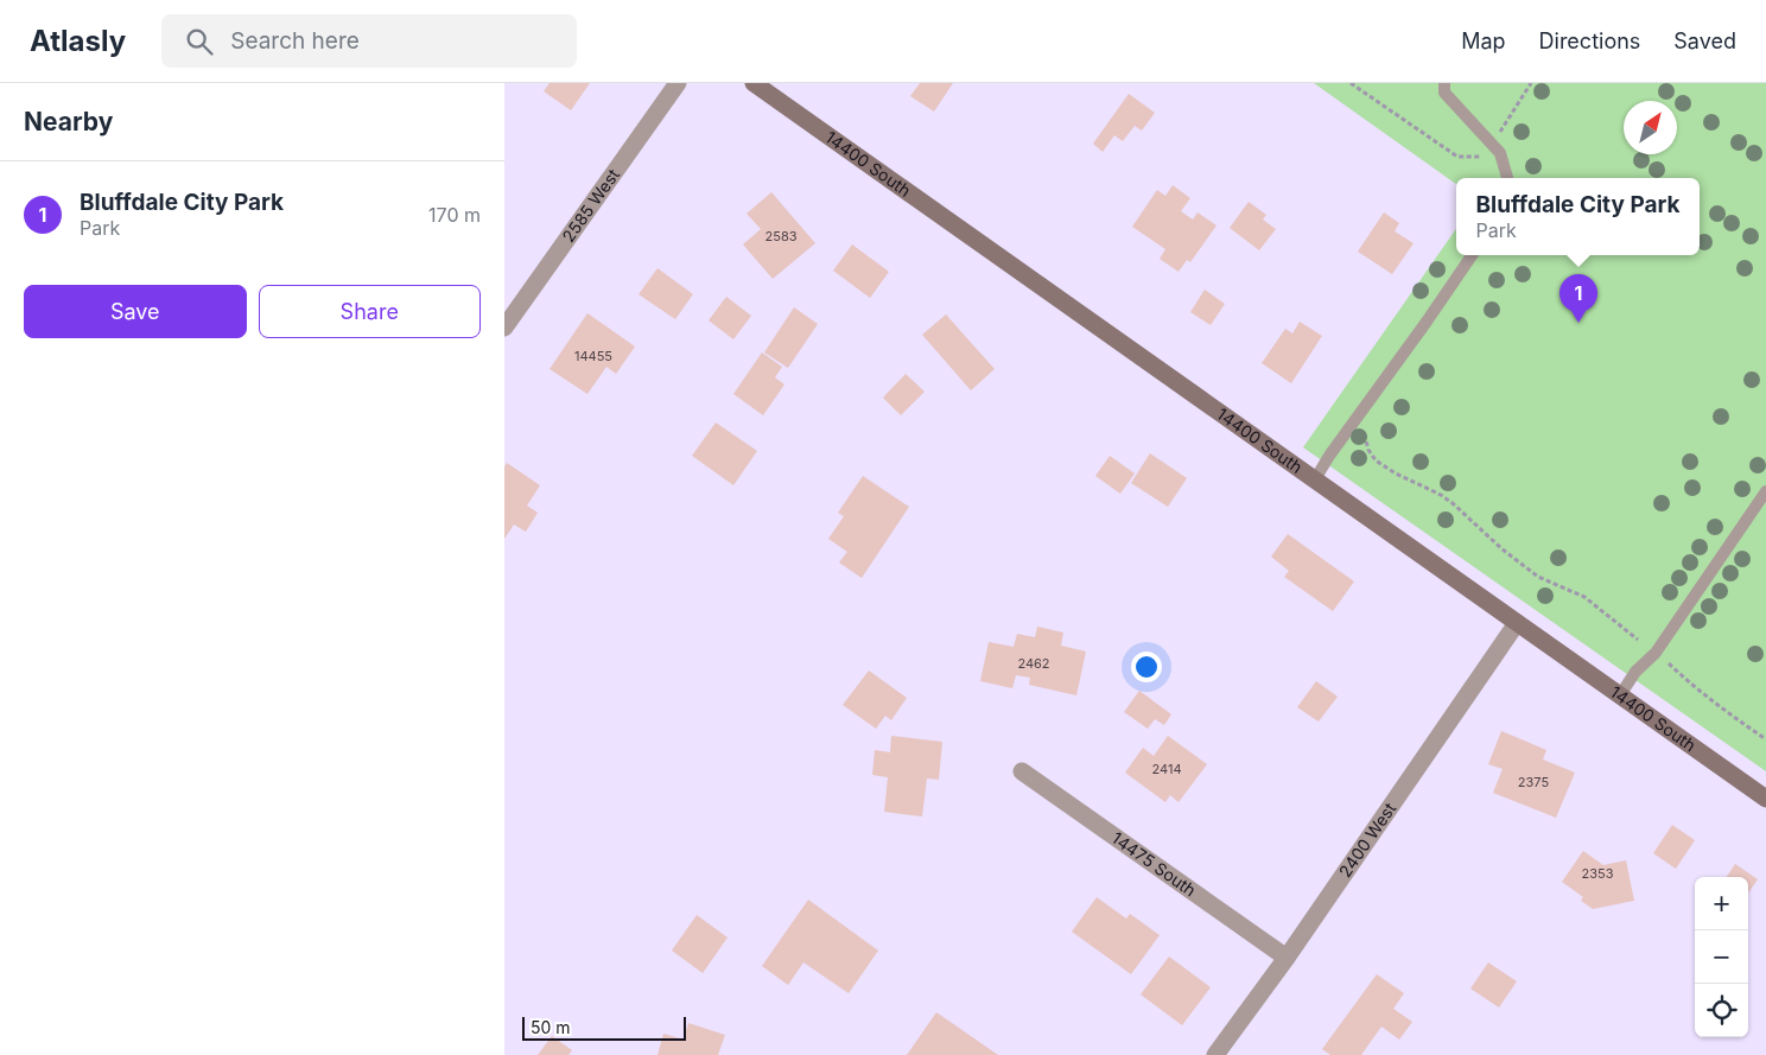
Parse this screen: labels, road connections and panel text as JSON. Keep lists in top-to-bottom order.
{
  "streets": {
    "main road": ["14400 South"],
    "street": ["2585 West", "2400 West", "14475 South"]
  },
  "crossings": [
    ["14400 South", "2400 West"],
    ["2400 West", "14475 South"]
  ],
  "house_numbers": [
    "2583",
    "14455",
    "2462",
    "2414",
    "2375",
    "2353"
  ],
  "scale_bar": "50 m",
  "north": "top right",
  "page": {
    "header": "Atlasly",
    "search": "Search here",
    "nav": ["Map", "Directions", "Saved"],
    "heading": "Nearby",
    "list": [
      {
        "mark": "1",
        "name": "Bluffdale City Park",
        "note": "Park",
        "value": "170 m"
      }
    ],
    "popup": ["Bluffdale City Park", "Park"],
    "buttons": ["Save", "Share"],
    "pins": "1",
    "map_buttons": ["+", "−"],
    "scale": "50 m"
  }
}
